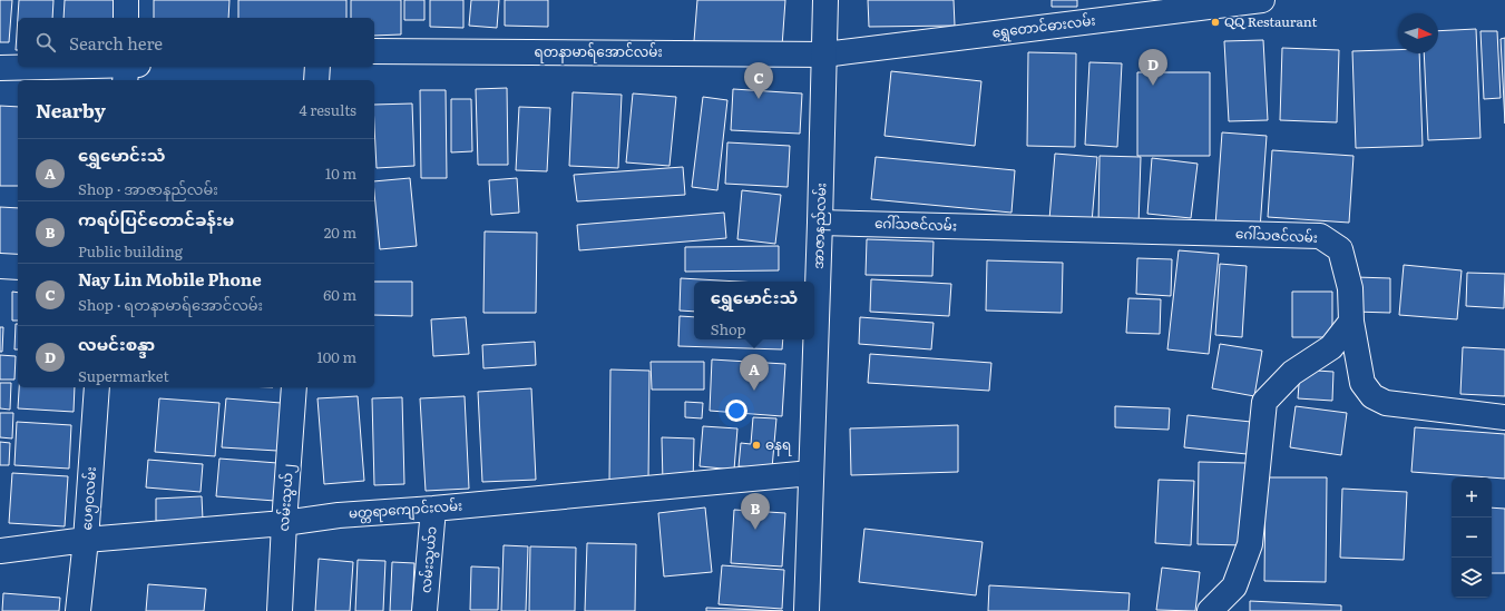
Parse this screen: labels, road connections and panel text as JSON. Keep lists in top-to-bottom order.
{
  "streets": {
    "street": [
      "ရွှေတောင်ဓားလမ်း",
      "ရတနာမာရ်အောင်လမ်း",
      "ဂေါ်သဇင်လမ်း",
      "အာဇာနည်လမ်း",
      "လမ်းသွယ်၂",
      "ပေ၅၀လမ်း",
      "မတ္တရာကျောင်းလမ်း",
      "လမ်းသွယ်၁"
    ]
  },
  "crossings": [
    ["ရွှေတောင်ဓားလမ်း", "ရတနာမာရ်အောင်လမ်း"],
    ["ရွှေတောင်ဓားလမ်း", "အာဇာနည်လမ်း"],
    ["ရတနာမာရ်အောင်လမ်း", "အာဇာနည်လမ်း"],
    ["ဂေါ်သဇင်လမ်း", "အာဇာနည်လမ်း"],
    ["အာဇာနည်လမ်း", "မတ္တရာကျောင်းလမ်း"],
    ["လမ်းသွယ်၂", "မတ္တရာကျောင်းလမ်း"],
    ["ပေ၅၀လမ်း", "မတ္တရာကျောင်းလမ်း"],
    ["မတ္တရာကျောင်းလမ်း", "လမ်းသွယ်၁"]
  ],
  "places": ["QQ Restaurant", "ဓနရ"],
  "north": "right",
  "page": {
    "search": "Search here",
    "pins": [
      "D",
      "C",
      "A",
      "B"
    ],
    "heading": ["Nearby", "4 results"],
    "list": [
      {
        "mark": "A",
        "name": "ရွှေမောင်းသံ",
        "note": "Shop · အာဇာနည်လမ်း",
        "value": "10 m"
      },
      {
        "mark": "B",
        "name": "ကရပ်ပြင်တောင်ခန်းမ",
        "note": "Public building",
        "value": "20 m"
      },
      {
        "mark": "C",
        "name": "Nay Lin Mobile Phone",
        "note": "Shop · ရတနာမာရ်အောင်လမ်း",
        "value": "60 m"
      },
      {
        "mark": "D",
        "name": "လမင်းစန္ဒာ",
        "note": "Supermarket",
        "value": "100 m"
      }
    ],
    "popup": ["ရွှေမောင်းသံ", "Shop"],
    "map_buttons": ["+", "−"]
  }
}
